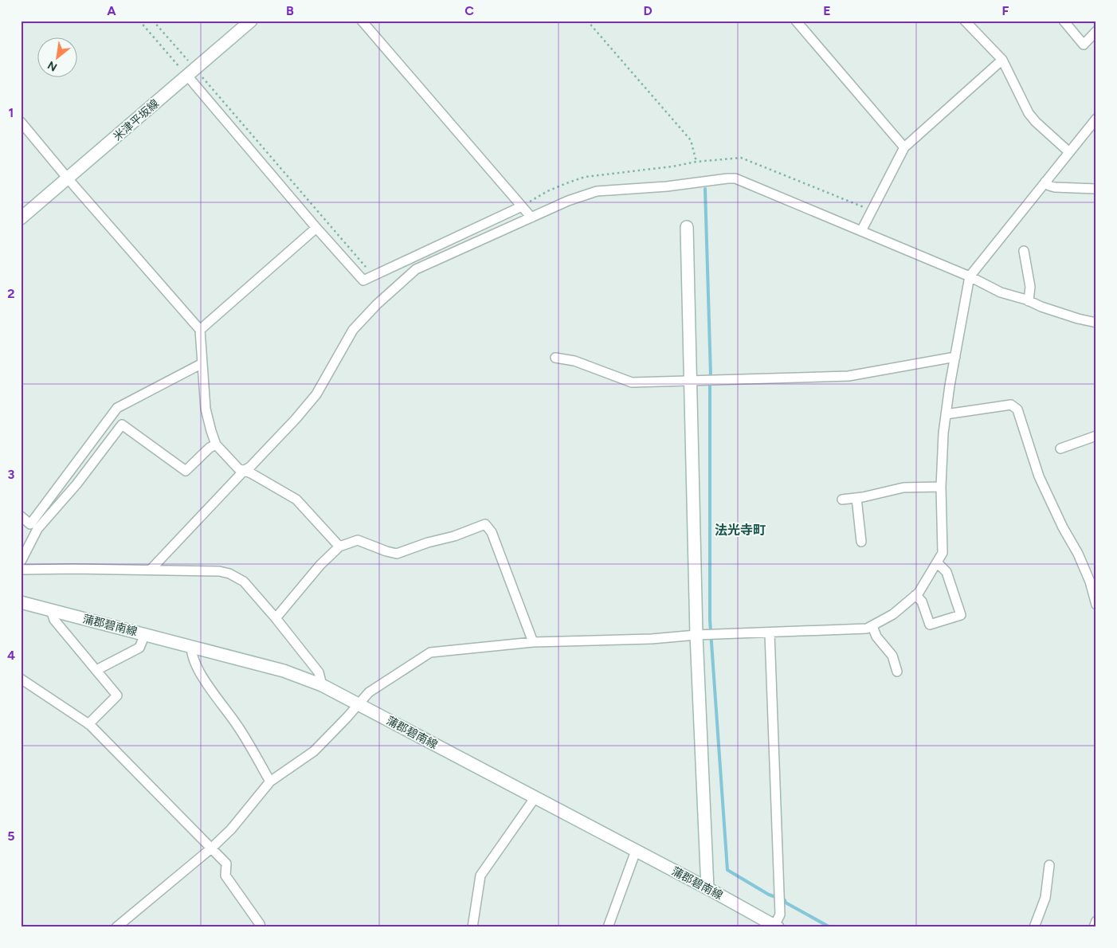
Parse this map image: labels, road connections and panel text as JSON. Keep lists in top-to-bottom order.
{
  "streets": {
    "main road": ["米津平坂線", "蒲郡碧南線"]
  },
  "districts": ["法光寺町"],
  "north": "bottom left",
  "grid": {
    "columns": [
      "A",
      "B",
      "C",
      "D",
      "E",
      "F"
    ],
    "rows": [
      "1",
      "2",
      "3",
      "4",
      "5"
    ]
  }
}
